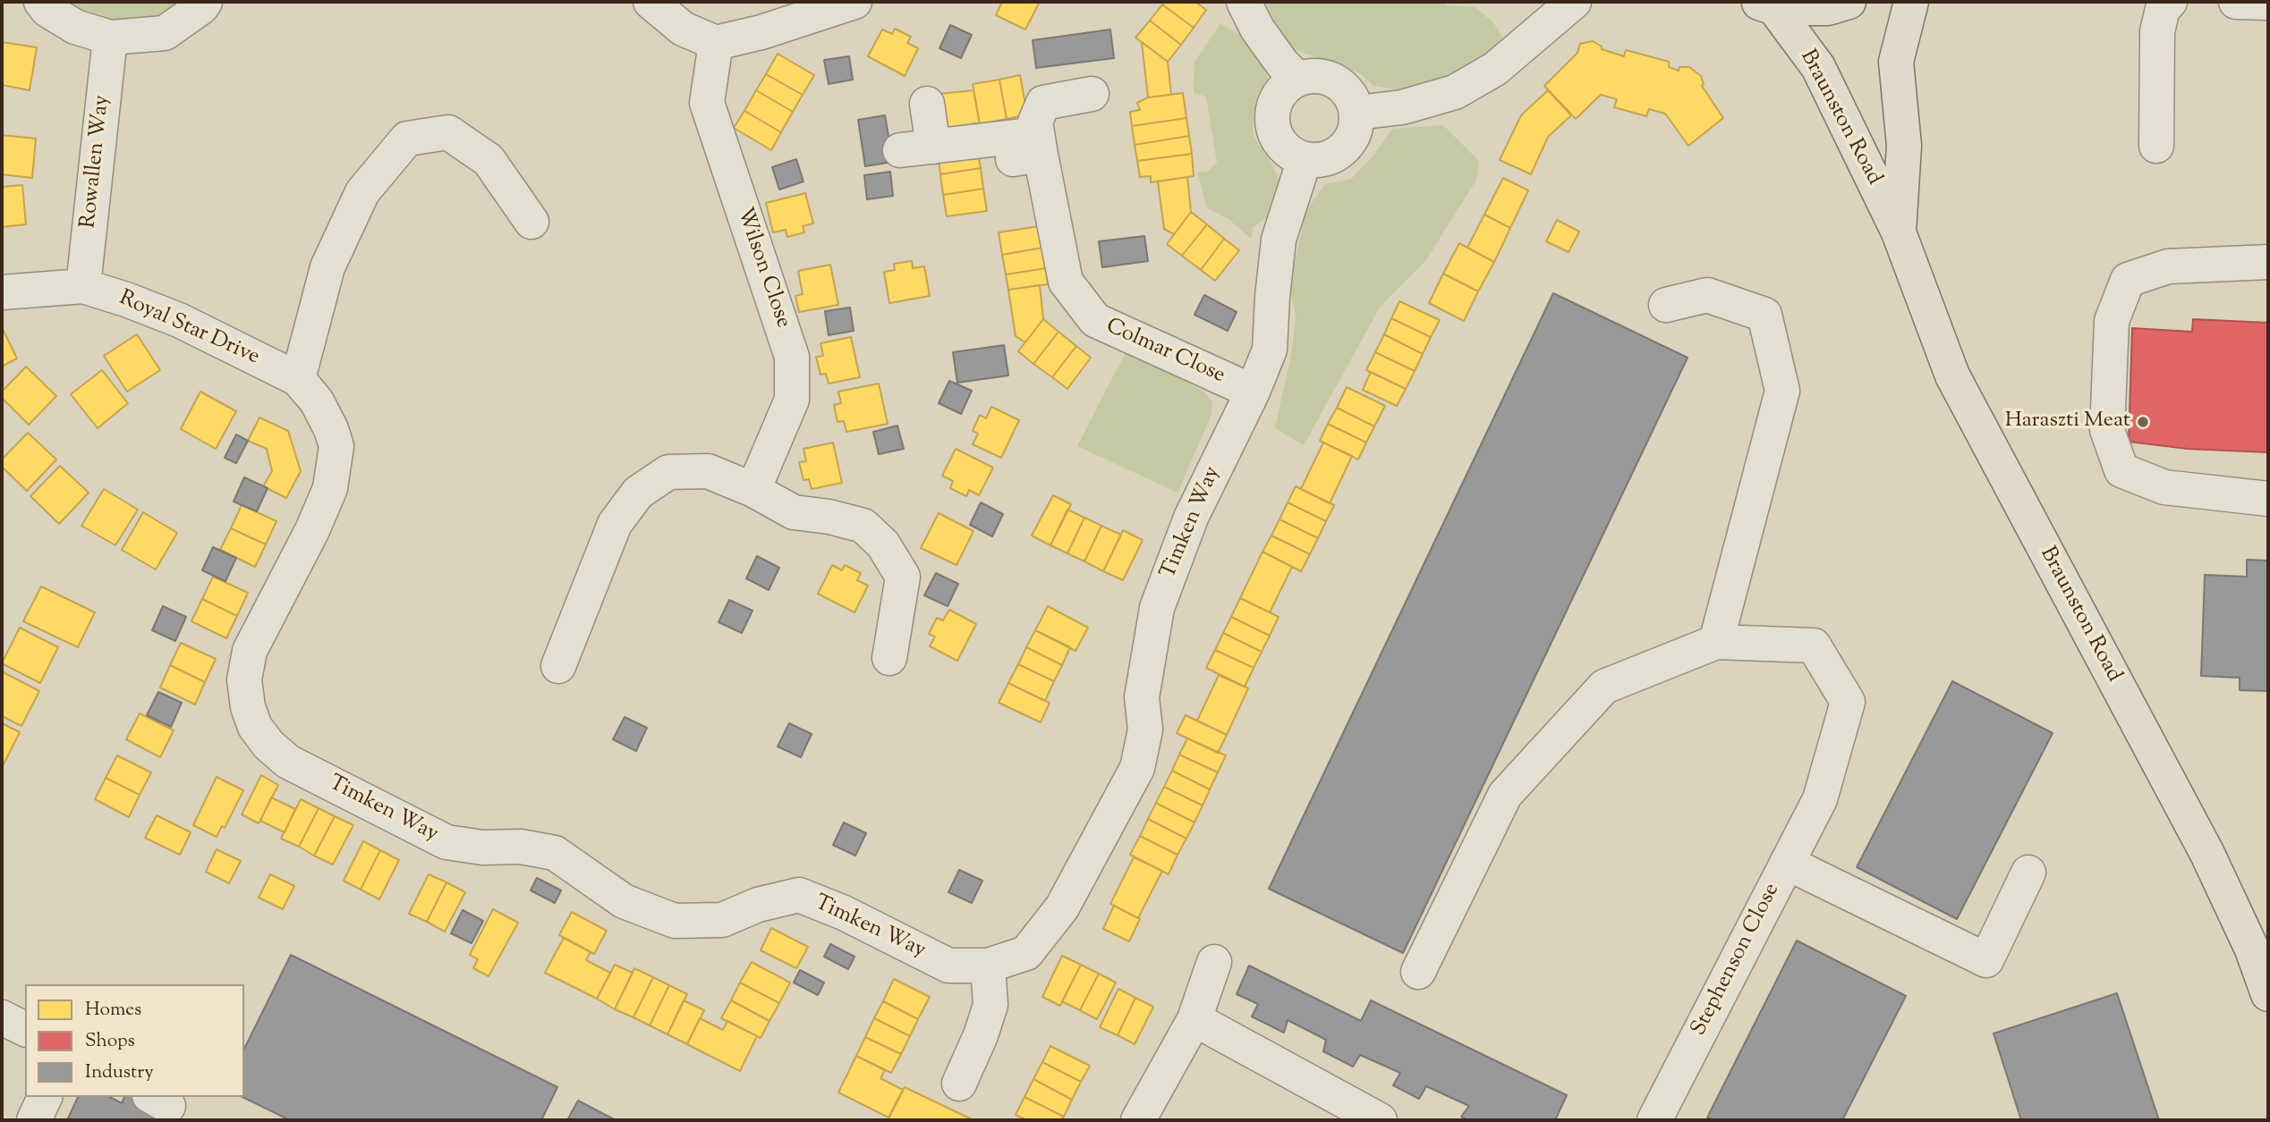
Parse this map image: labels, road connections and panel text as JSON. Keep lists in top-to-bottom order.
{
  "streets": {
    "highway": ["Braunston Road"],
    "street": [
      "Rowallen Way",
      "Wilson Close",
      "Royal Star Drive",
      "Colmar Close",
      "Timken Way",
      "Stephenson Close"
    ]
  },
  "crossings": [
    ["Rowallen Way", "Royal Star Drive"],
    ["Royal Star Drive", "Timken Way"],
    ["Colmar Close", "Timken Way"]
  ],
  "places": ["Haraszti Meat"],
  "legend": ["Homes", "Shops", "Industry"]
}
